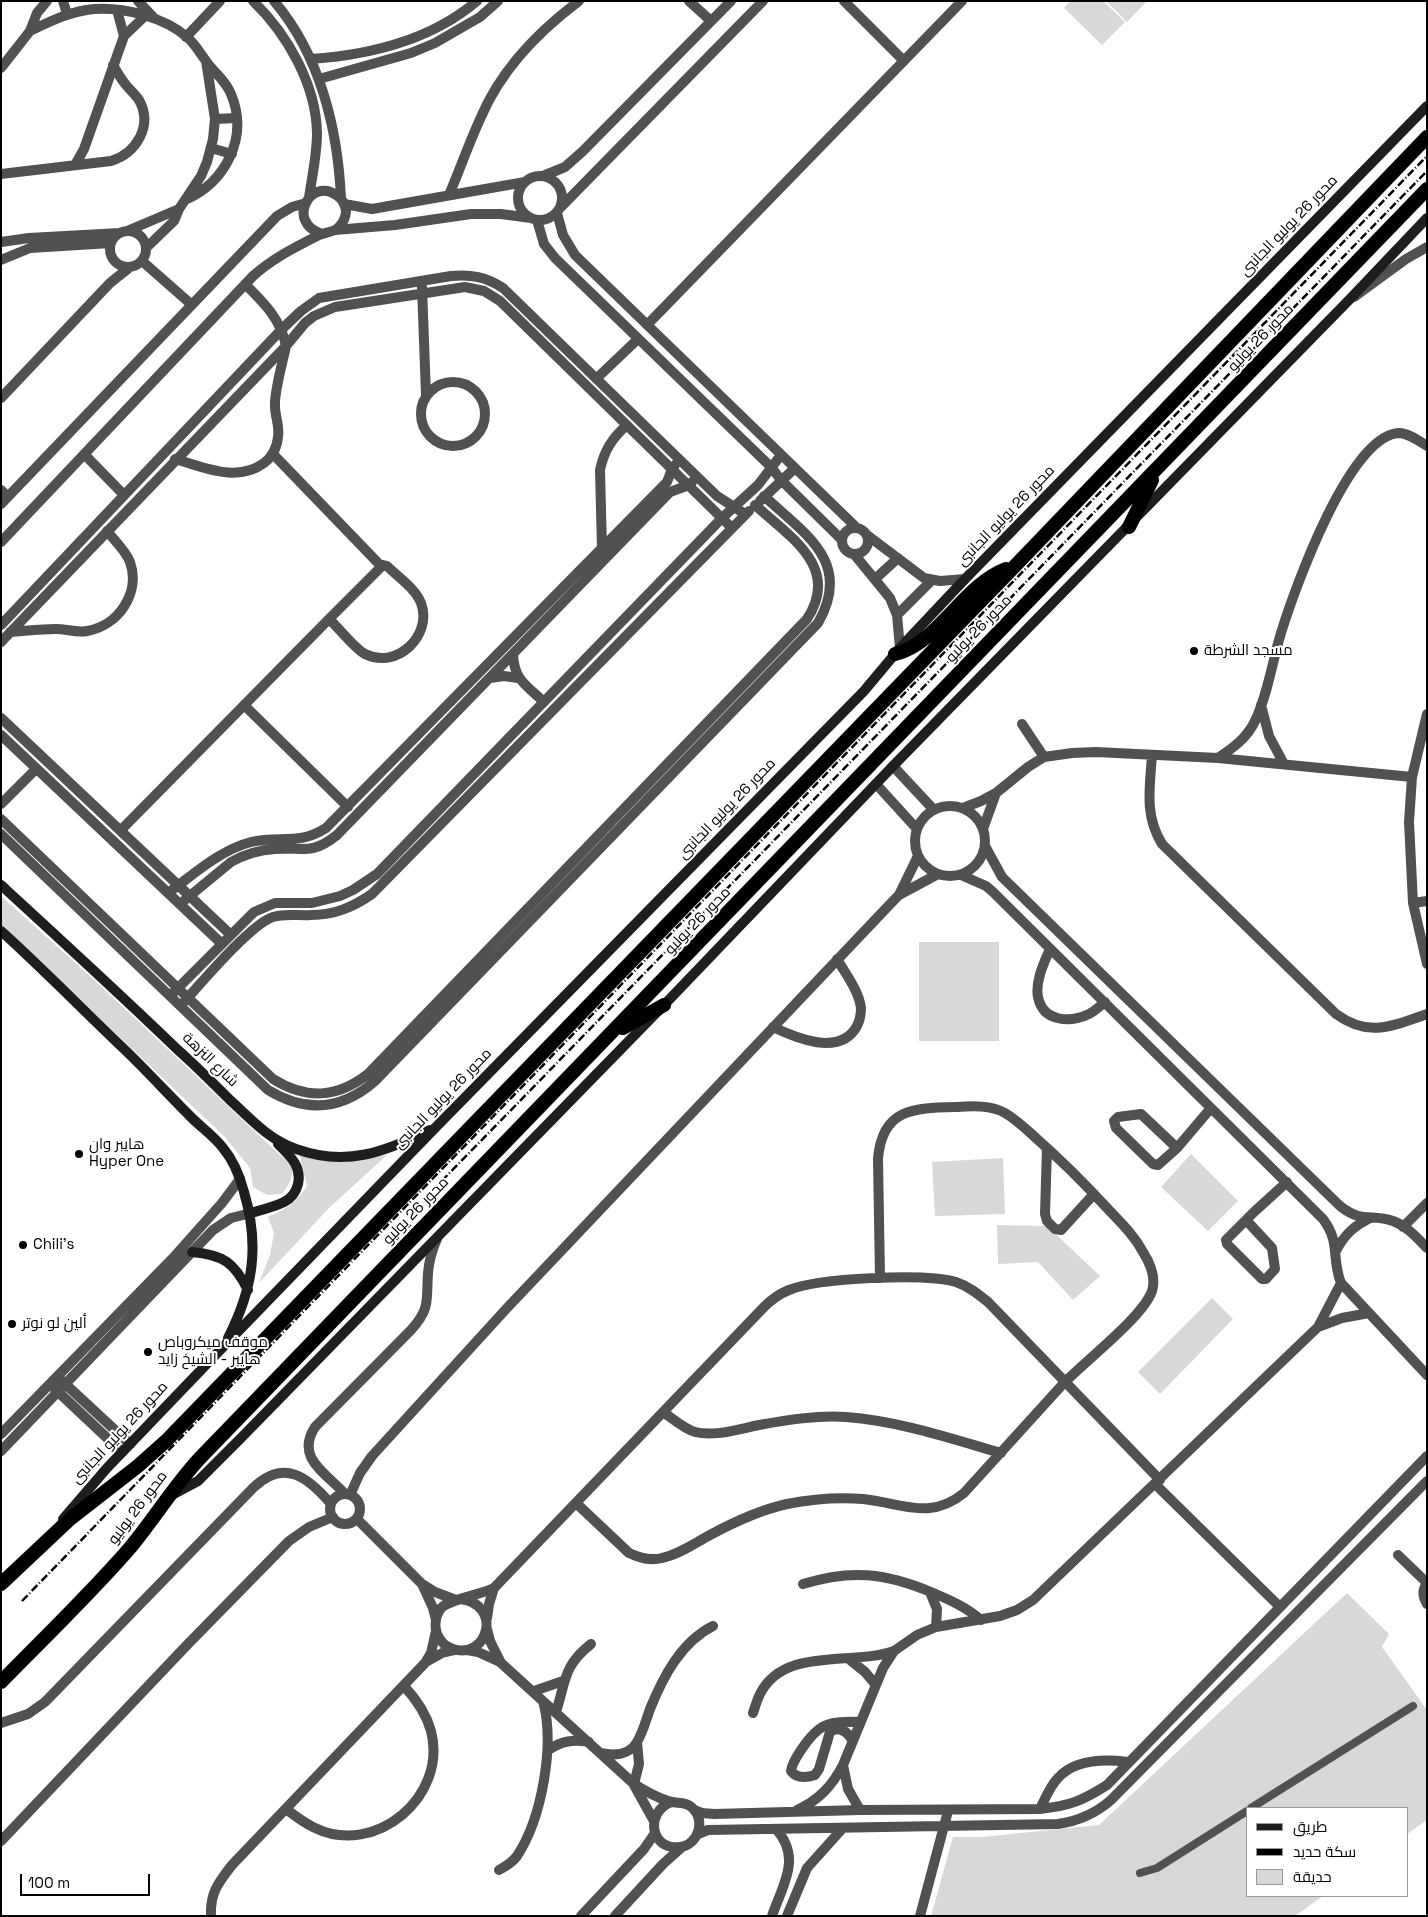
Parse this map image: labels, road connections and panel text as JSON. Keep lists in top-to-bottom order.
{
  "streets": {
    "highway": ["محور 26 يوليو"],
    "main road": ["محور 26 يوليو الجانبى", "شارع النزهة"]
  },
  "crossings": [
    ["محور 26 يوليو الجانبى", "محور 26 يوليو"],
    ["محور 26 يوليو الجانبى", "شارع النزهة"]
  ],
  "places": [
    "مسجد الشرطة",
    "هايبر وان Hyper One",
    "Chili's",
    "ألين لو نوتر",
    "موقف ميكروباص هايبر - الشيخ زايد"
  ],
  "legend": ["طريق", "سكة حديد", "حديقة"],
  "scale_bar": "100 m"
}
